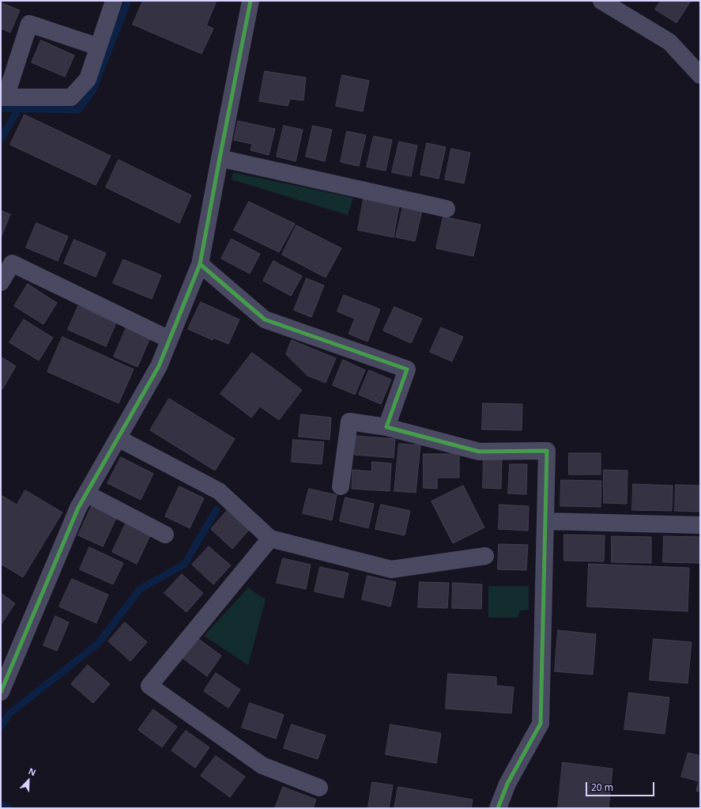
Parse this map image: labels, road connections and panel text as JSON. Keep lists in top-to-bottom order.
{
  "scale_bar": "20 m",
  "north": "top right"
}
